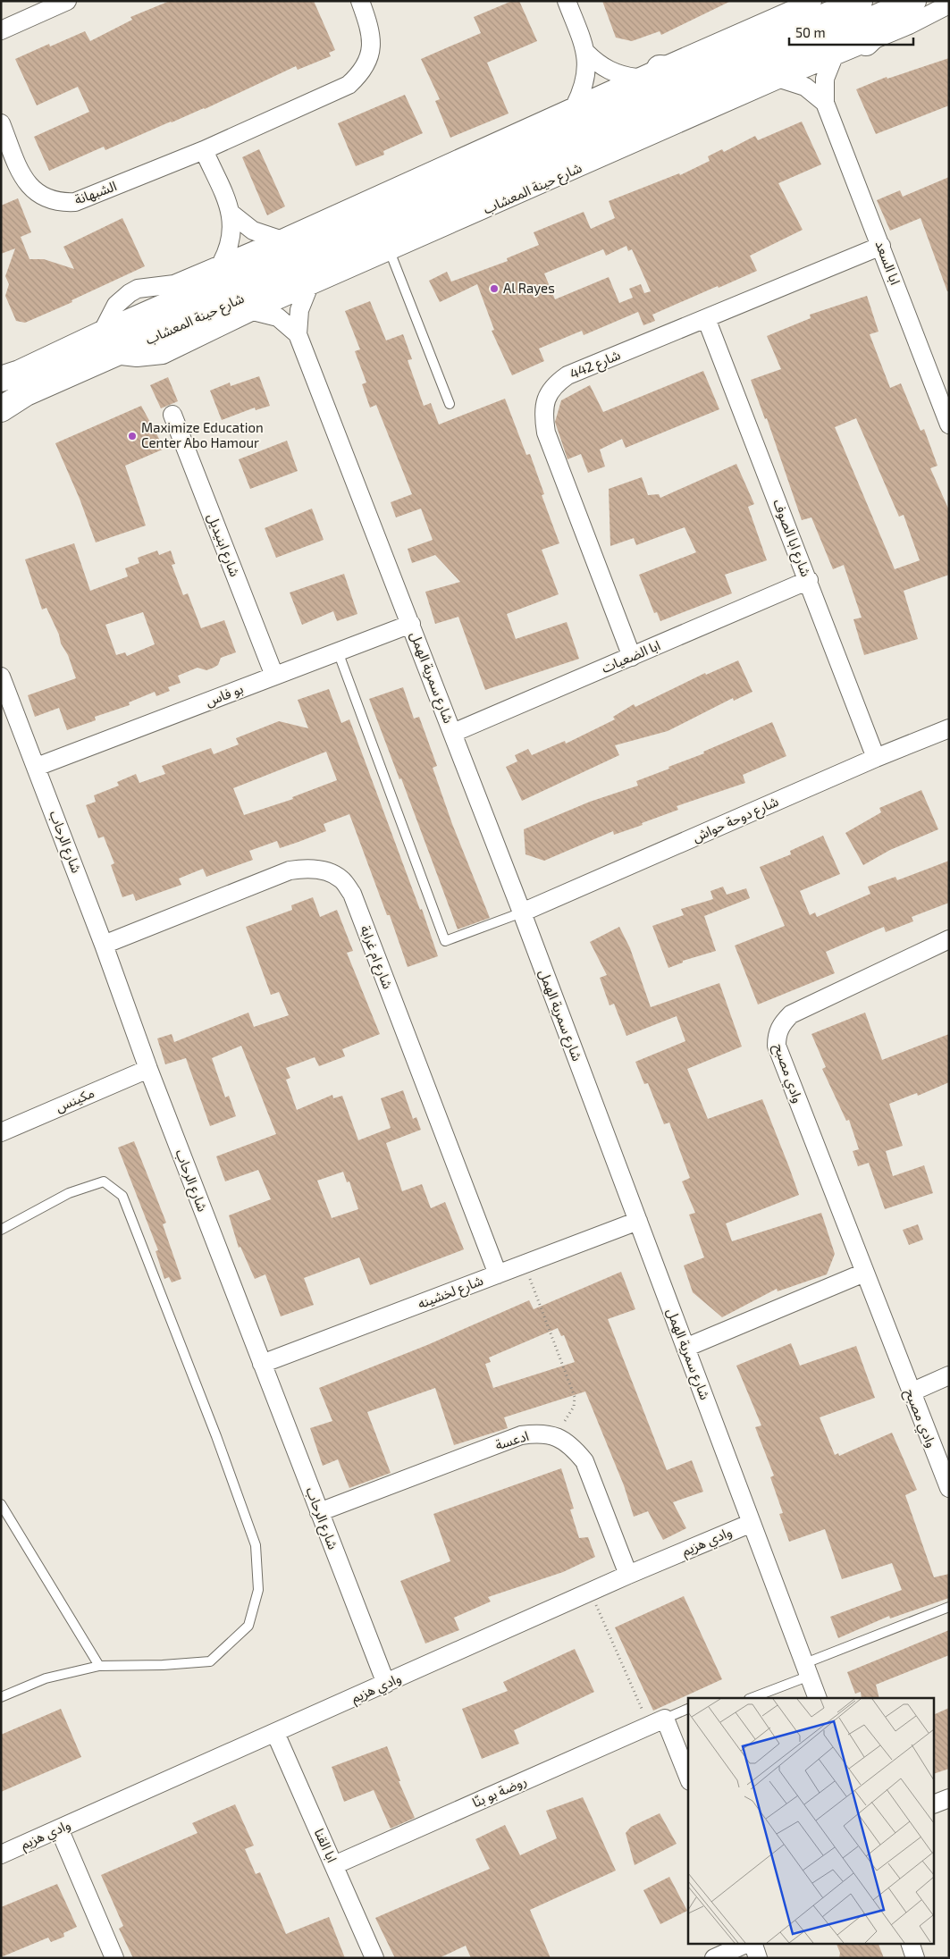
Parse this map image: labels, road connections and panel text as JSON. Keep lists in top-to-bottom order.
{
  "streets": {
    "street": [
      "شارع حينة المعشاب",
      "الشبهانة",
      "ابا السعد",
      "شارع 442",
      "شارع ابا الصوف",
      "شارع ابنيديل",
      "ابا الضعيات",
      "شارع سمرية الهمل",
      "بو فاس",
      "شارع دوحة حواش",
      "شارع الرحاب",
      "شارع ام غرابة",
      "وادي مصبح",
      "مكينس",
      "شارع لخشينه",
      "ادعسة",
      "وادي هزيم",
      "روضة بو بنّا",
      "ابا القنا"
    ]
  },
  "crossings": [
    ["شارع حينة المعشاب", "ابا السعد"],
    ["شارع حينة المعشاب", "شارع سمرية الهمل"],
    ["ابا السعد", "شارع 442"],
    ["شارع 442", "شارع ابا الصوف"],
    ["شارع 442", "ابا الضعيات"],
    ["شارع ابا الصوف", "ابا الضعيات"],
    ["شارع ابا الصوف", "شارع دوحة حواش"],
    ["شارع ابنيديل", "بو فاس"],
    ["ابا الضعيات", "شارع سمرية الهمل"],
    ["شارع سمرية الهمل", "بو فاس"],
    ["شارع سمرية الهمل", "شارع دوحة حواش"],
    ["شارع سمرية الهمل", "شارع لخشينه"],
    ["شارع سمرية الهمل", "وادي هزيم"],
    ["بو فاس", "شارع الرحاب"],
    ["شارع الرحاب", "شارع ام غرابة"],
    ["شارع الرحاب", "مكينس"],
    ["شارع الرحاب", "شارع لخشينه"],
    ["شارع الرحاب", "ادعسة"],
    ["شارع الرحاب", "وادي هزيم"],
    ["شارع ام غرابة", "شارع لخشينه"],
    ["وادي هزيم", "ابا القنا"],
    ["روضة بو بنّا", "ابا القنا"]
  ],
  "places": ["Al Rayes", "Maximize Education Center Abo Hamour"],
  "scale_bar": "50 m"
}
